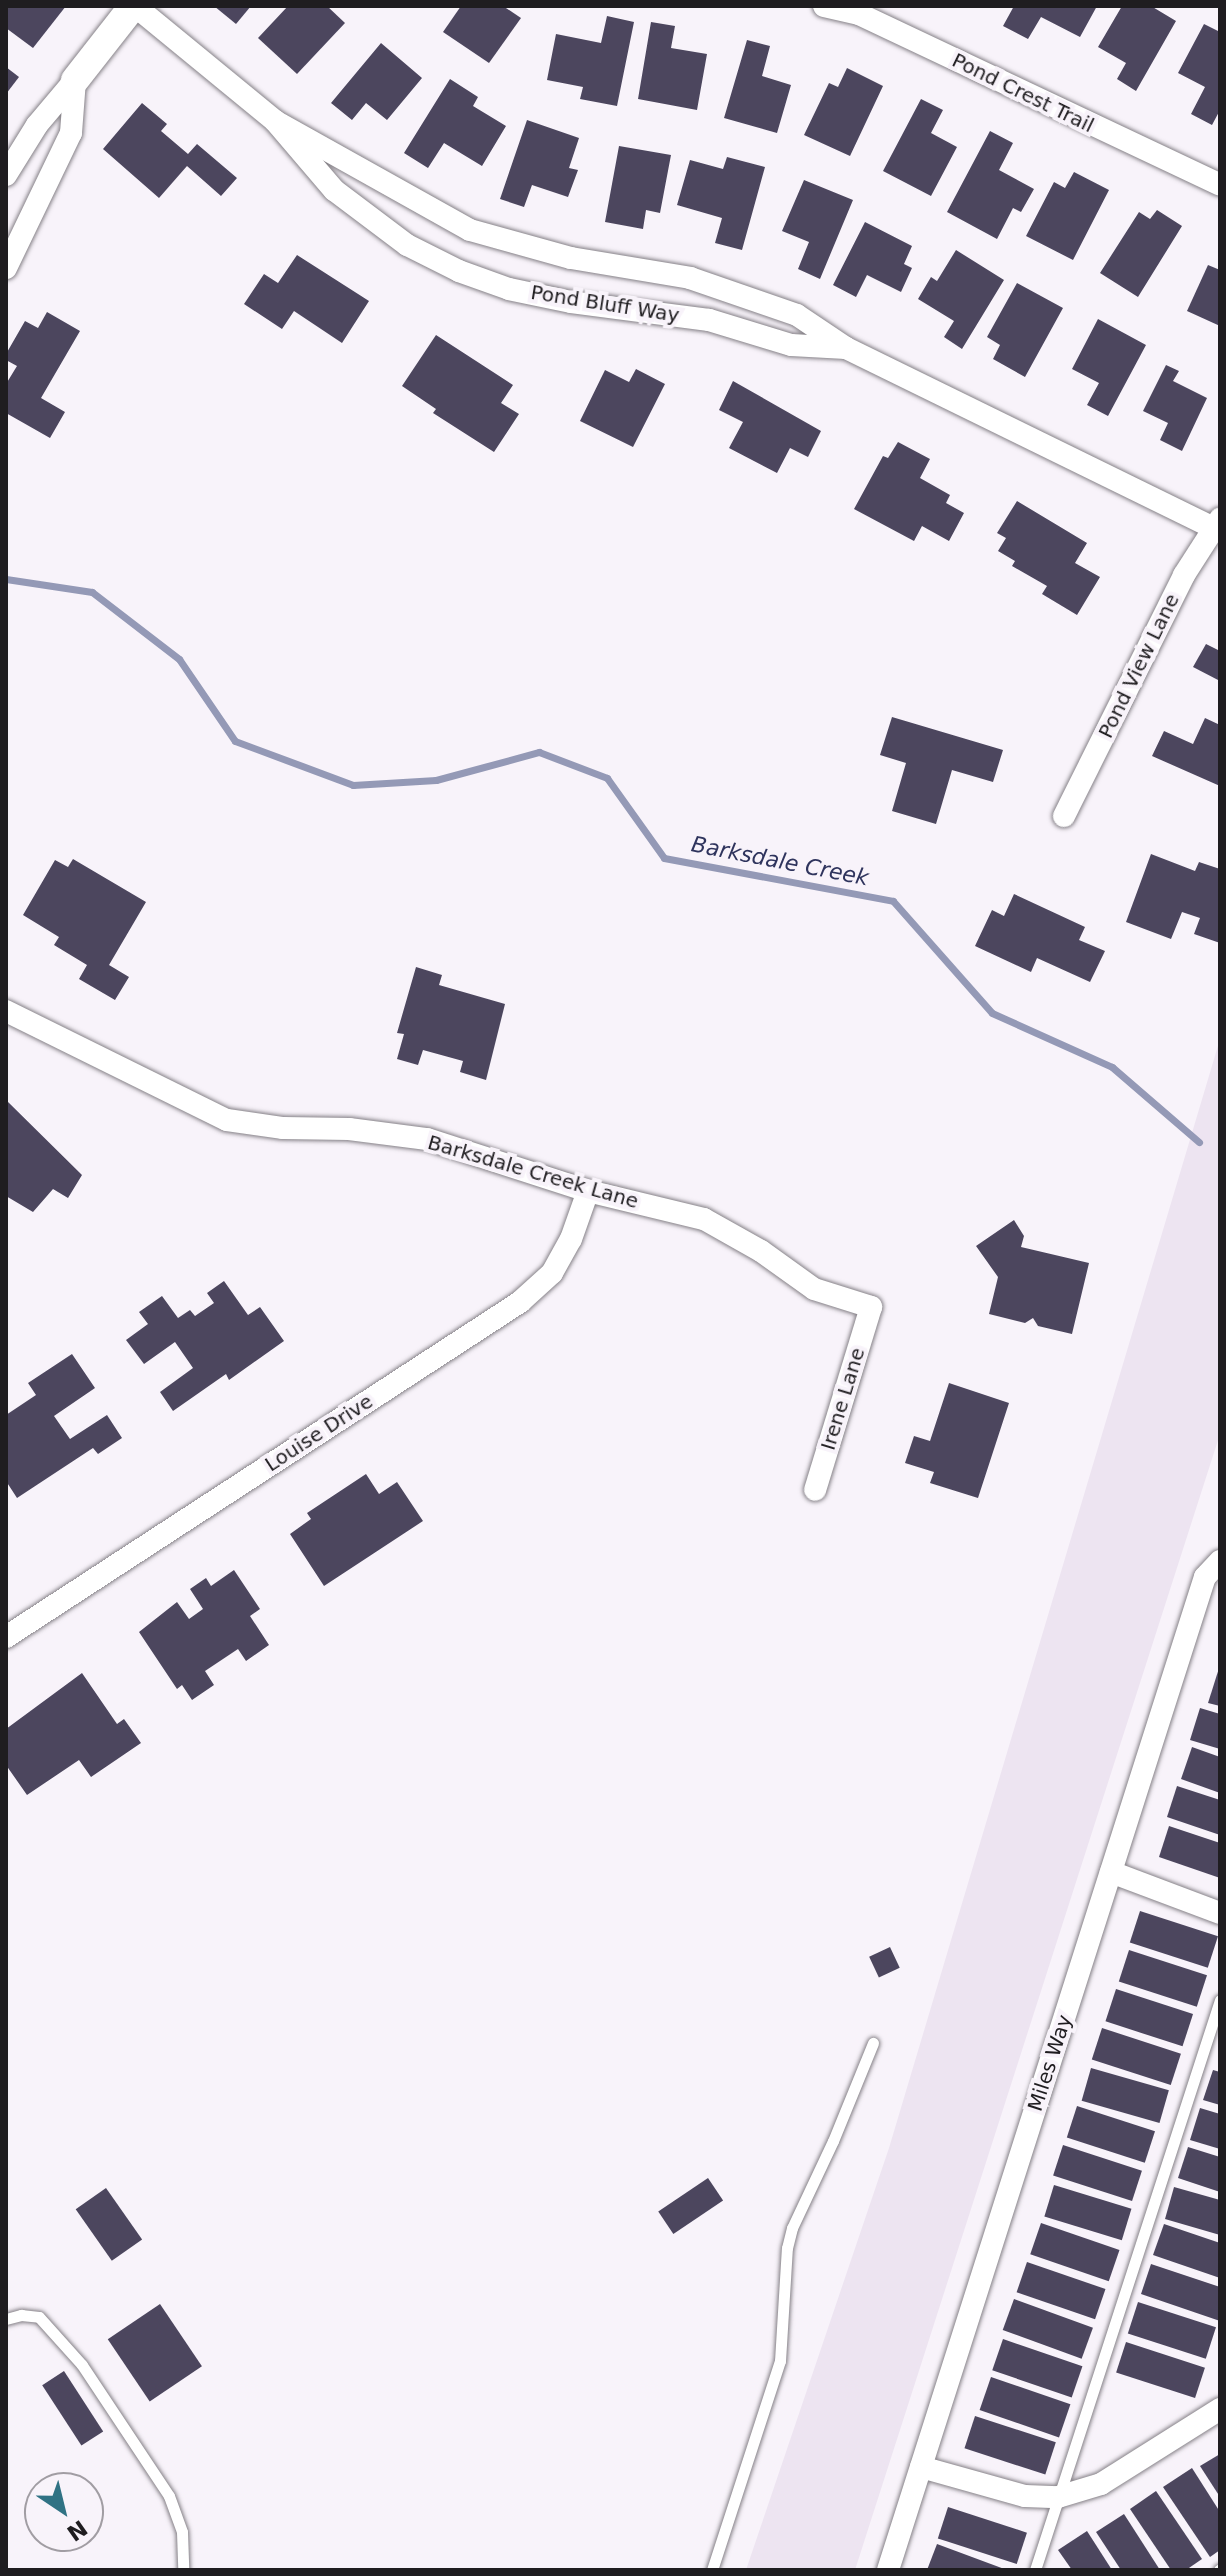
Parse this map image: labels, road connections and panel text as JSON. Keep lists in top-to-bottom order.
{
  "streets": {
    "street": [
      "Pond Crest Trail",
      "Pond Bluff Way",
      "Pond View Lane",
      "Barksdale Creek Lane",
      "Irene Lane",
      "Louise Drive",
      "Miles Way"
    ]
  },
  "crossings": [
    ["Pond Bluff Way", "Pond View Lane"],
    ["Barksdale Creek Lane", "Irene Lane"],
    ["Barksdale Creek Lane", "Louise Drive"]
  ],
  "water": ["Barksdale Creek"],
  "north": "bottom right"
}
